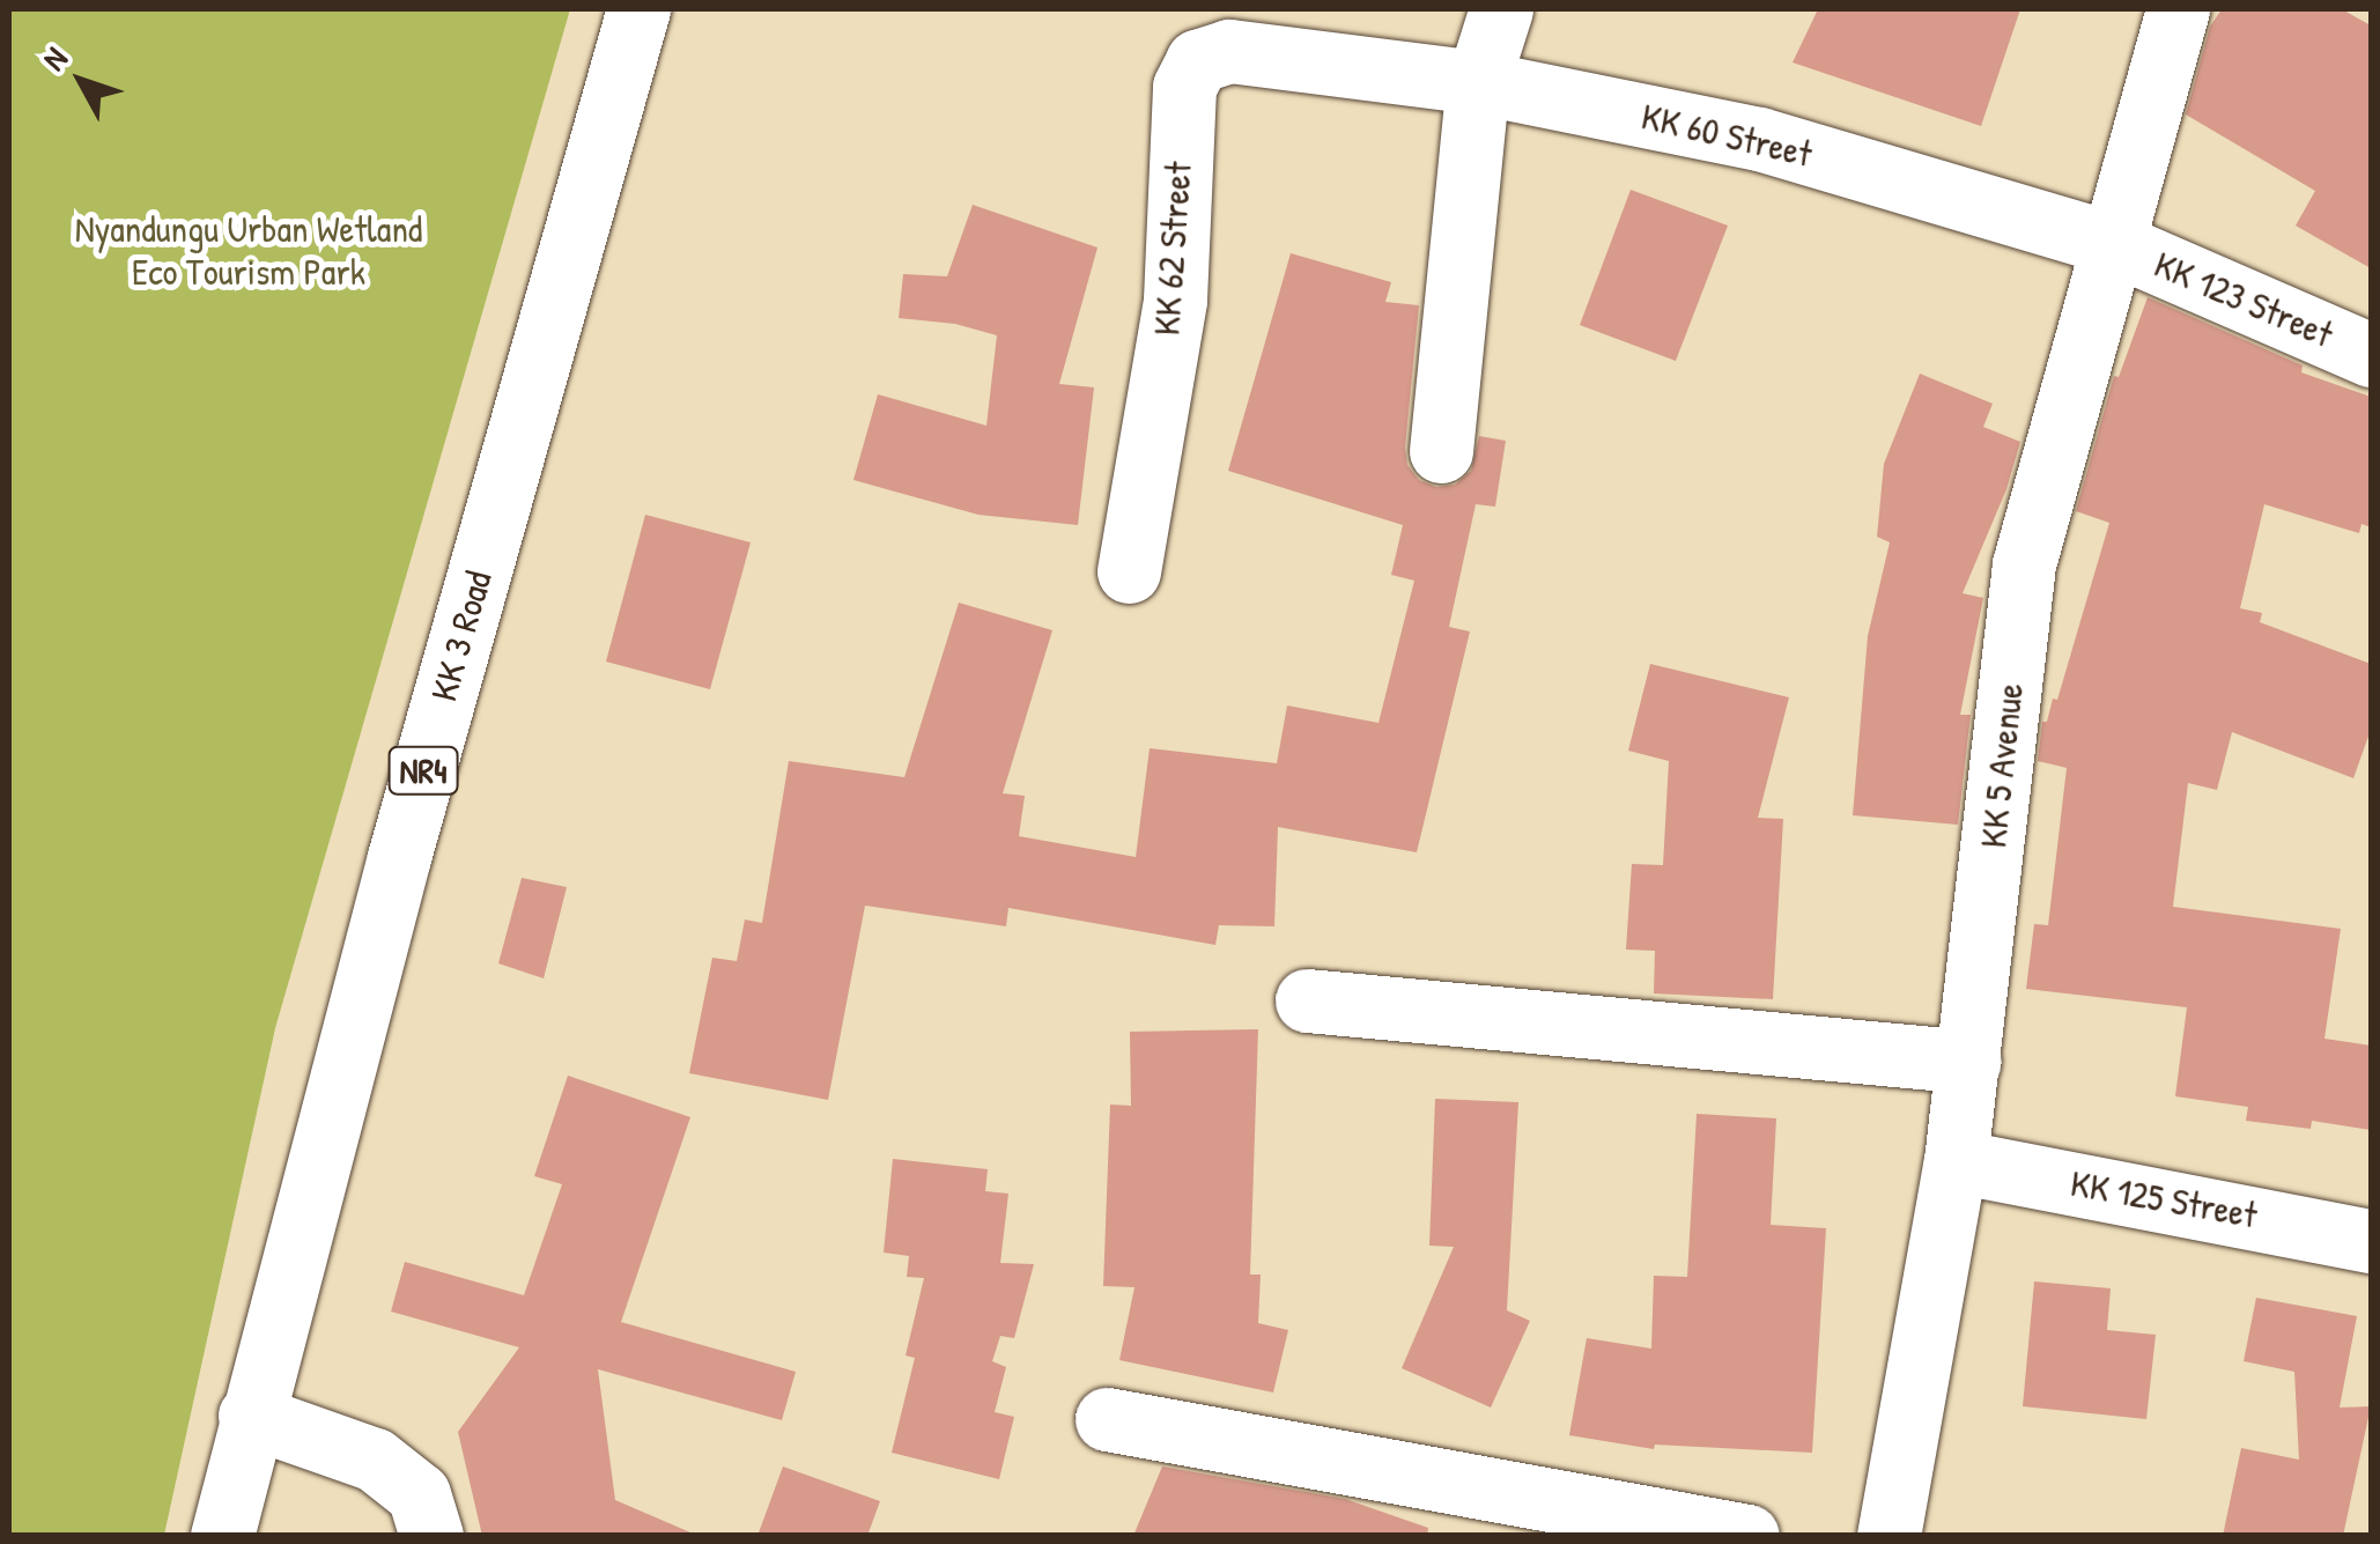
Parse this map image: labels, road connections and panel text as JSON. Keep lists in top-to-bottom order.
{
  "streets": {
    "main road": [
      "KK 60 Street",
      "KK 62 Street",
      "KK 123 Street",
      "KK 3 Road",
      "KK 5 Avenue",
      "NR4",
      "KK 125 Street"
    ]
  },
  "crossings": [
    ["KK 60 Street", "KK 62 Street"],
    ["KK 60 Street", "KK 123 Street"],
    ["KK 60 Street", "KK 5 Avenue"],
    ["KK 123 Street", "KK 5 Avenue"],
    ["KK 5 Avenue", "KK 125 Street"]
  ],
  "parks": ["Nyandungu Urban Wetland Eco Tourism Park"],
  "north": "top left"
}
